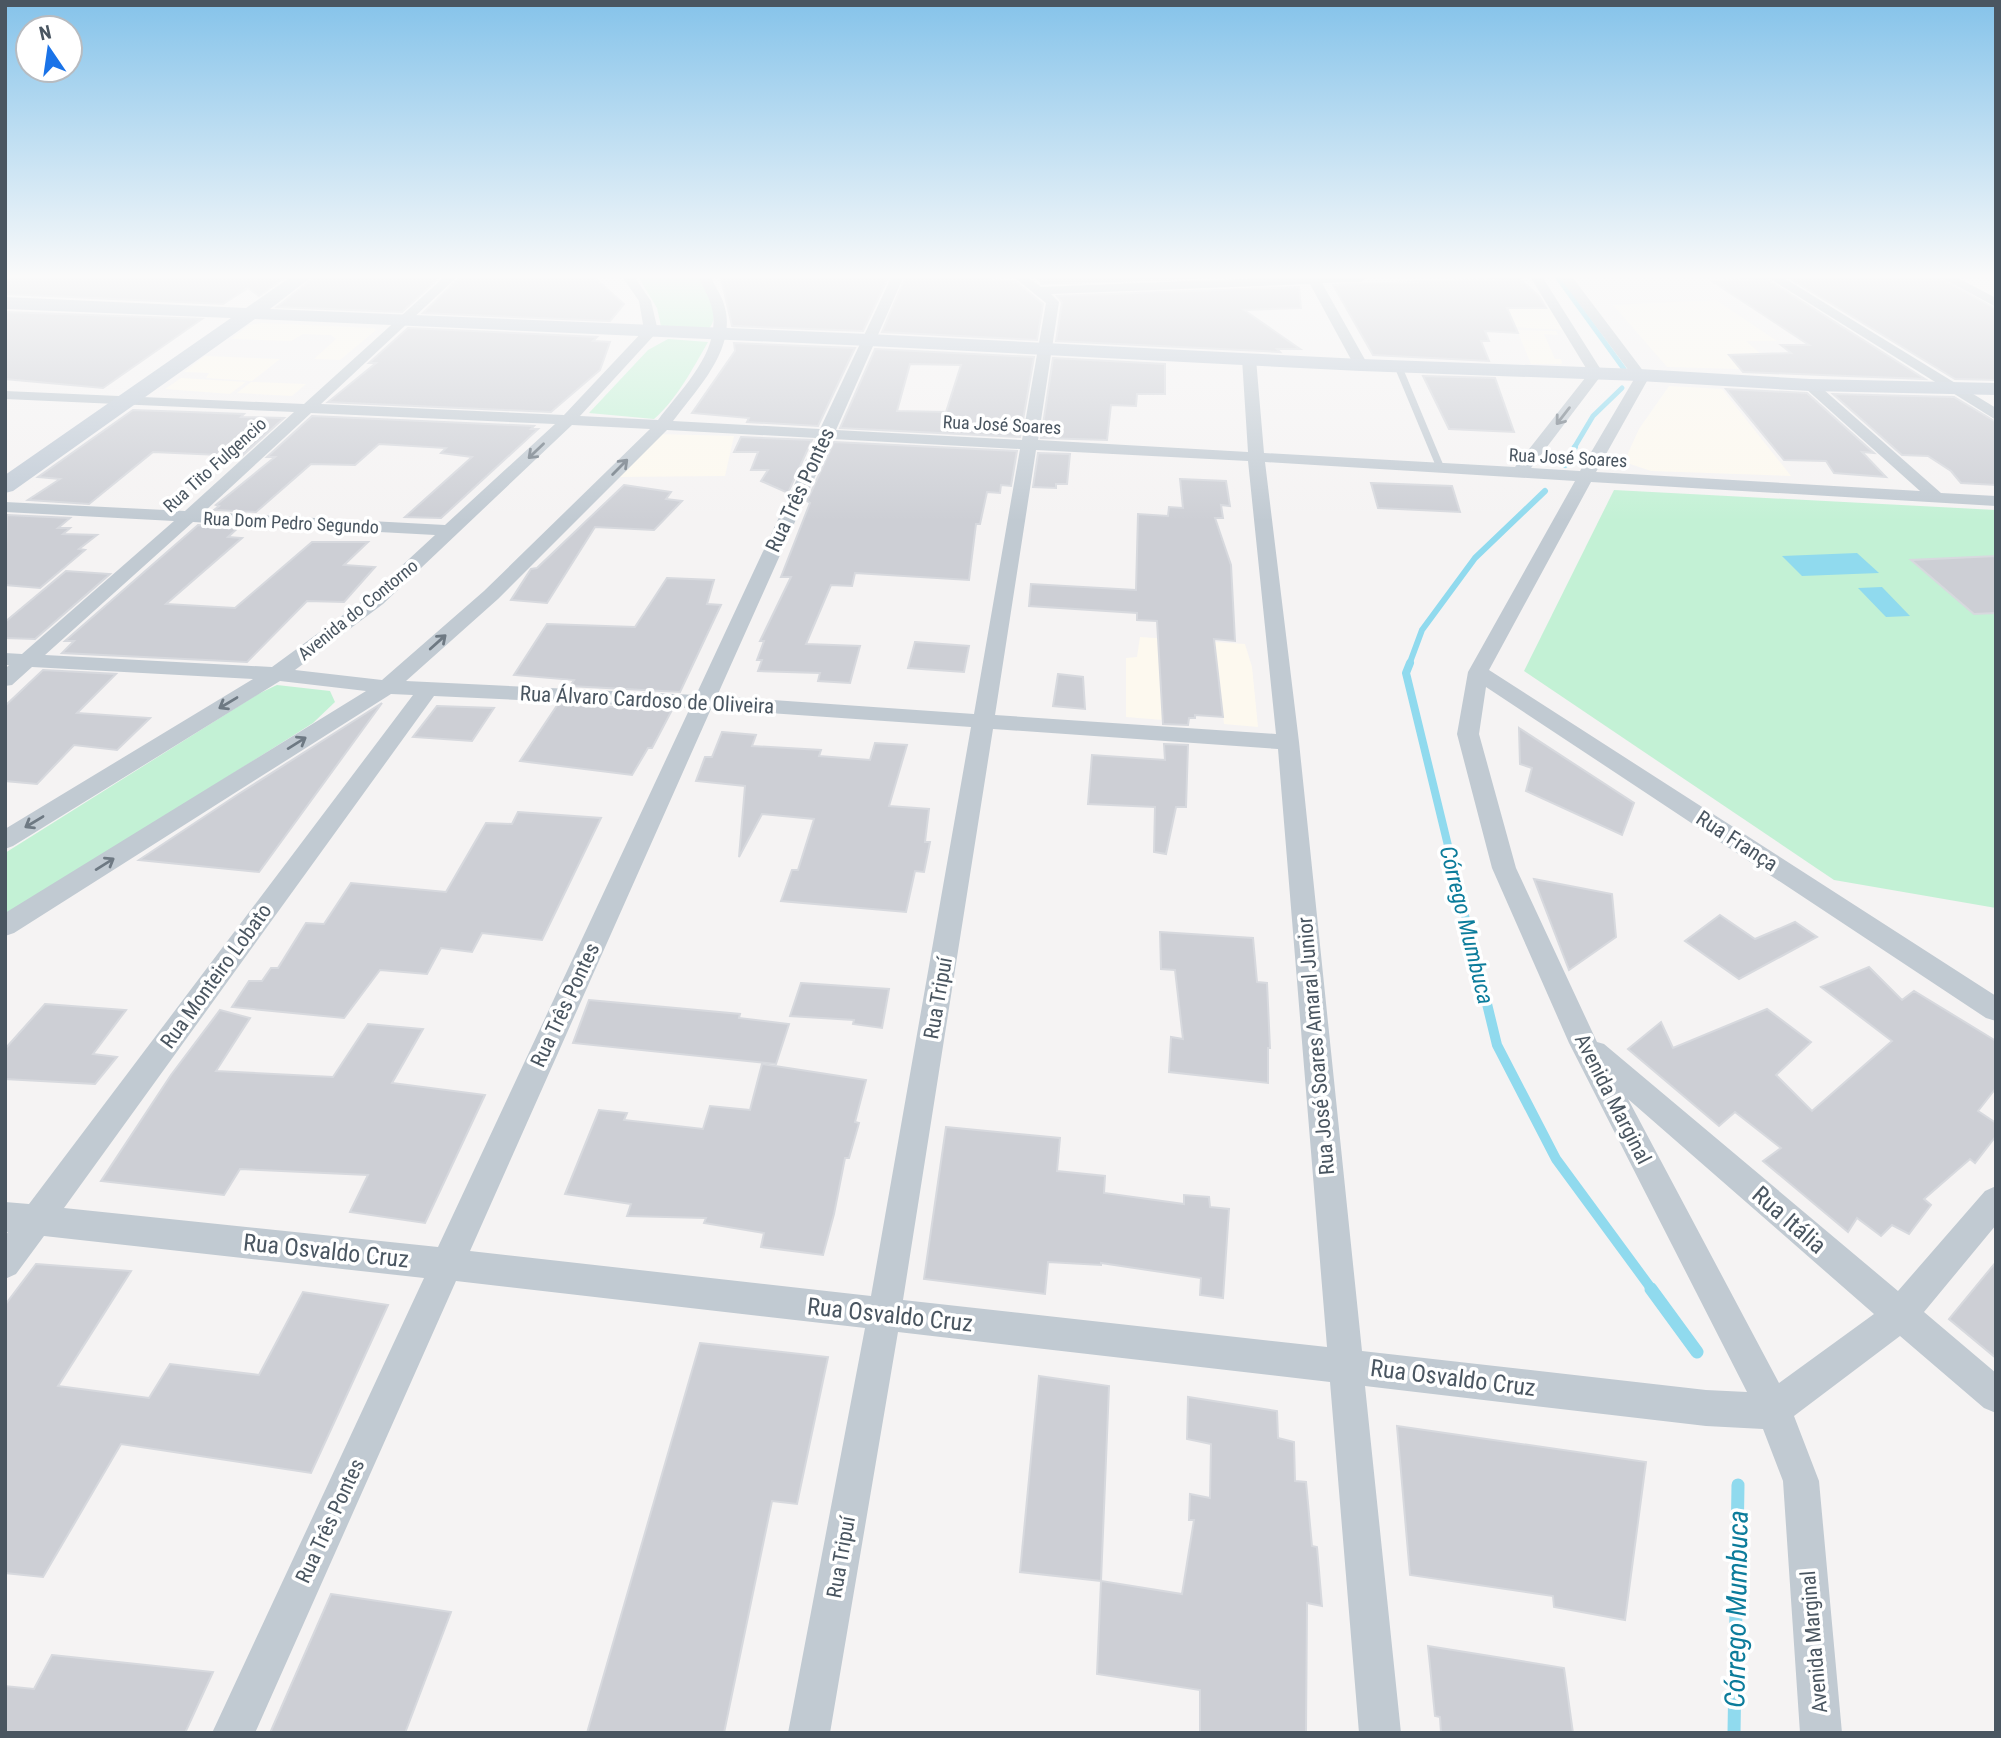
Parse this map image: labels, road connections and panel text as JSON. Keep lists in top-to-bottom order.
{
  "streets": {
    "street": [
      "Rua José Soares",
      "Rua Tito Fulgencio",
      "Rua Três Pontes",
      "Rua Dom Pedro Segundo",
      "Avenida do Contorno",
      "Rua Álvaro Cardoso de Oliveira",
      "Rua França",
      "Rua Monteiro Lobato",
      "Rua Tripuí",
      "Rua José Soares Amaral Junior",
      "Avenida Marginal",
      "Rua Itália",
      "Rua Osvaldo Cruz"
    ]
  },
  "crossings": [
    ["Rua José Soares", "Rua Tito Fulgencio"],
    ["Rua José Soares", "Rua Três Pontes"],
    ["Rua José Soares", "Avenida do Contorno"],
    ["Rua José Soares", "Rua Tripuí"],
    ["Rua José Soares", "Rua José Soares Amaral Junior"],
    ["Rua José Soares", "Avenida Marginal"],
    ["Rua Tito Fulgencio", "Rua Dom Pedro Segundo"],
    ["Rua Tito Fulgencio", "Rua Álvaro Cardoso de Oliveira"],
    ["Rua Três Pontes", "Rua Álvaro Cardoso de Oliveira"],
    ["Rua Três Pontes", "Rua Osvaldo Cruz"],
    ["Rua Dom Pedro Segundo", "Avenida do Contorno"],
    ["Avenida do Contorno", "Rua Álvaro Cardoso de Oliveira"],
    ["Rua Álvaro Cardoso de Oliveira", "Rua Monteiro Lobato"],
    ["Rua Álvaro Cardoso de Oliveira", "Rua Tripuí"],
    ["Rua Álvaro Cardoso de Oliveira", "Rua José Soares Amaral Junior"],
    ["Rua França", "Avenida Marginal"],
    ["Rua Monteiro Lobato", "Rua Osvaldo Cruz"],
    ["Rua Tripuí", "Rua Osvaldo Cruz"],
    ["Rua José Soares Amaral Junior", "Rua Osvaldo Cruz"],
    ["Avenida Marginal", "Rua Itália"],
    ["Avenida Marginal", "Rua Osvaldo Cruz"]
  ],
  "water": ["Córrego Mumbuca"],
  "north": "top"
}
